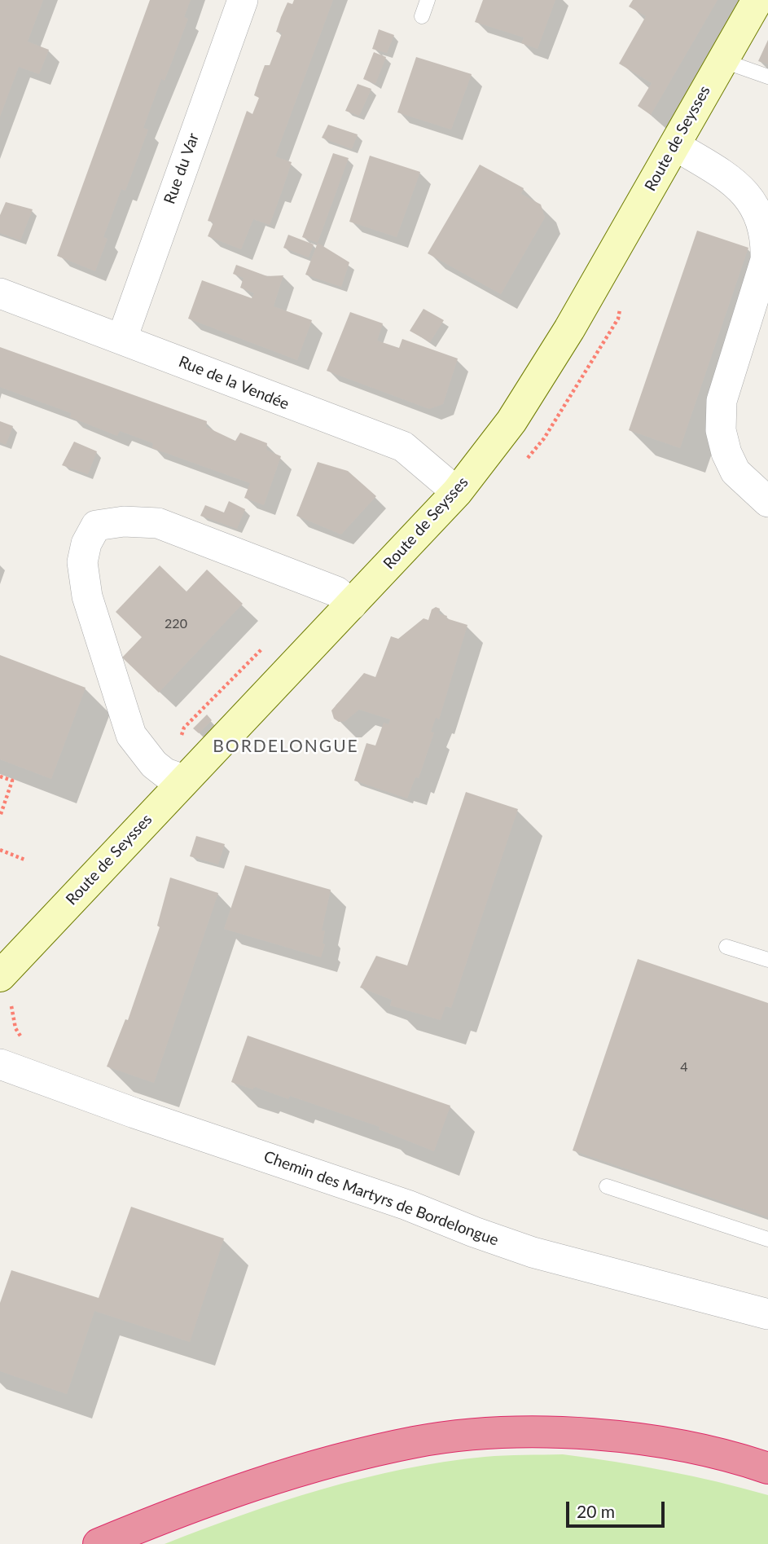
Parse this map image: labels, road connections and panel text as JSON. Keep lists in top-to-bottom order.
{
  "streets": {
    "main road": ["Route de Seysses"],
    "street": ["Rue du Var", "Rue de la Vendée", "Chemin des Martyrs de Bordelongue"]
  },
  "crossings": [
    ["Route de Seysses", "Rue de la Vendée"],
    ["Rue du Var", "Rue de la Vendée"]
  ],
  "districts": ["BORDELONGUE"],
  "house_numbers": ["220", "4"],
  "scale_bar": "20 m"
}
